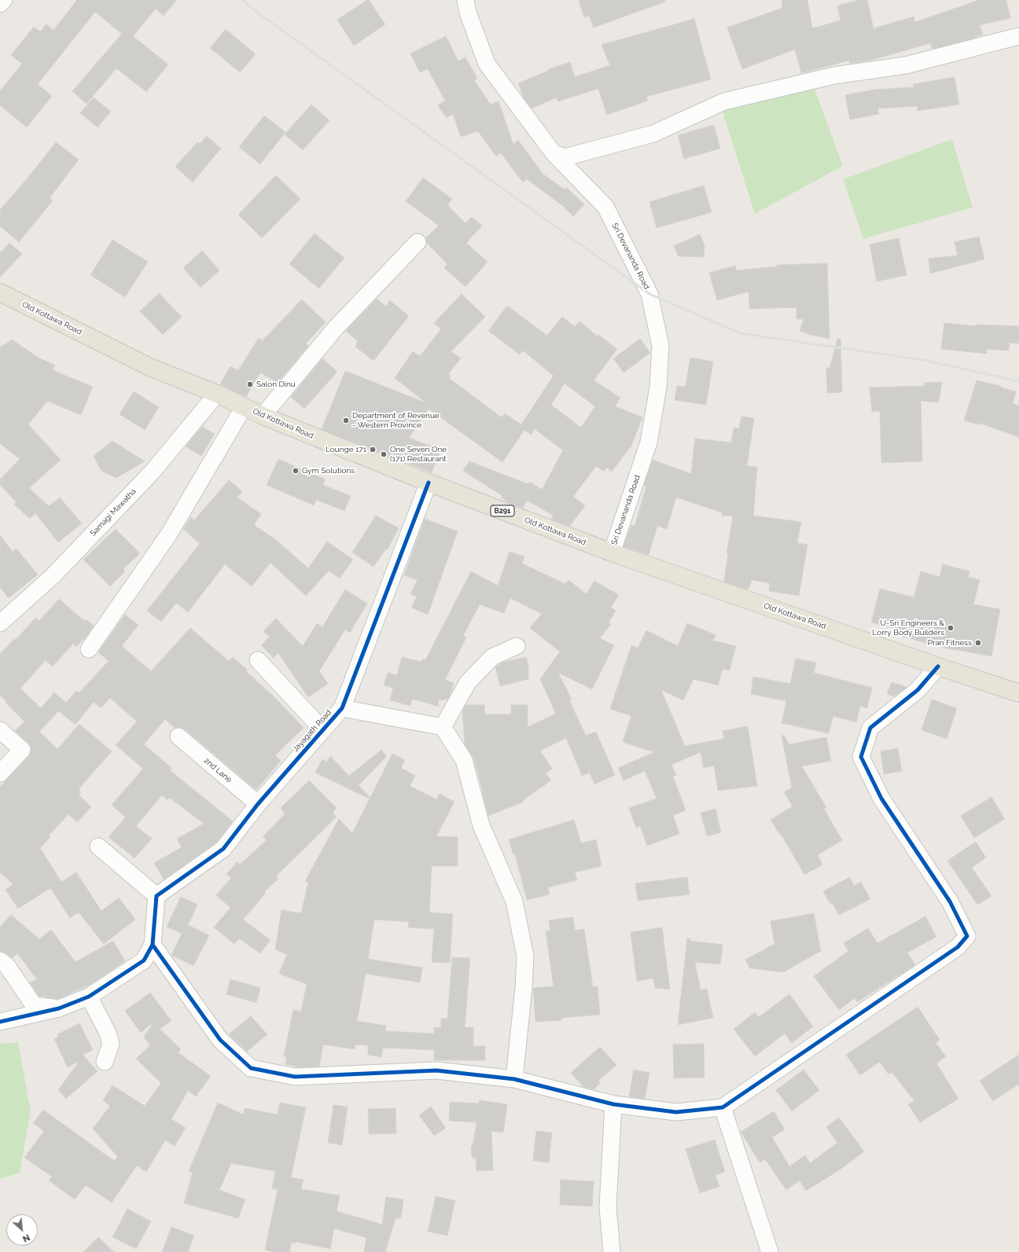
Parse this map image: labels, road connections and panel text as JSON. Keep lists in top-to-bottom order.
{
  "streets": {
    "main road": ["Old Kottawa Road", "B291"],
    "street": [
      "Sri Devananda Road",
      "Samagi Mawatha",
      "Jayagath Road",
      "2nd Lane"
    ]
  },
  "crossings": [
    ["Sri Devananda Road", "Old Kottawa Road"],
    ["Old Kottawa Road", "Samagi Mawatha"],
    ["Old Kottawa Road", "Jayagath Road"],
    ["Jayagath Road", "2nd Lane"]
  ],
  "places": [
    "Salon Dinu",
    "Department of Revenue - Western Province",
    "Lounge 171",
    "One Seven One (171) Restaurant",
    "Gym Solutions",
    "U-Sri Engineers & Lorry Body Builders",
    "Pran Fitness"
  ],
  "north": "bottom right"
}
